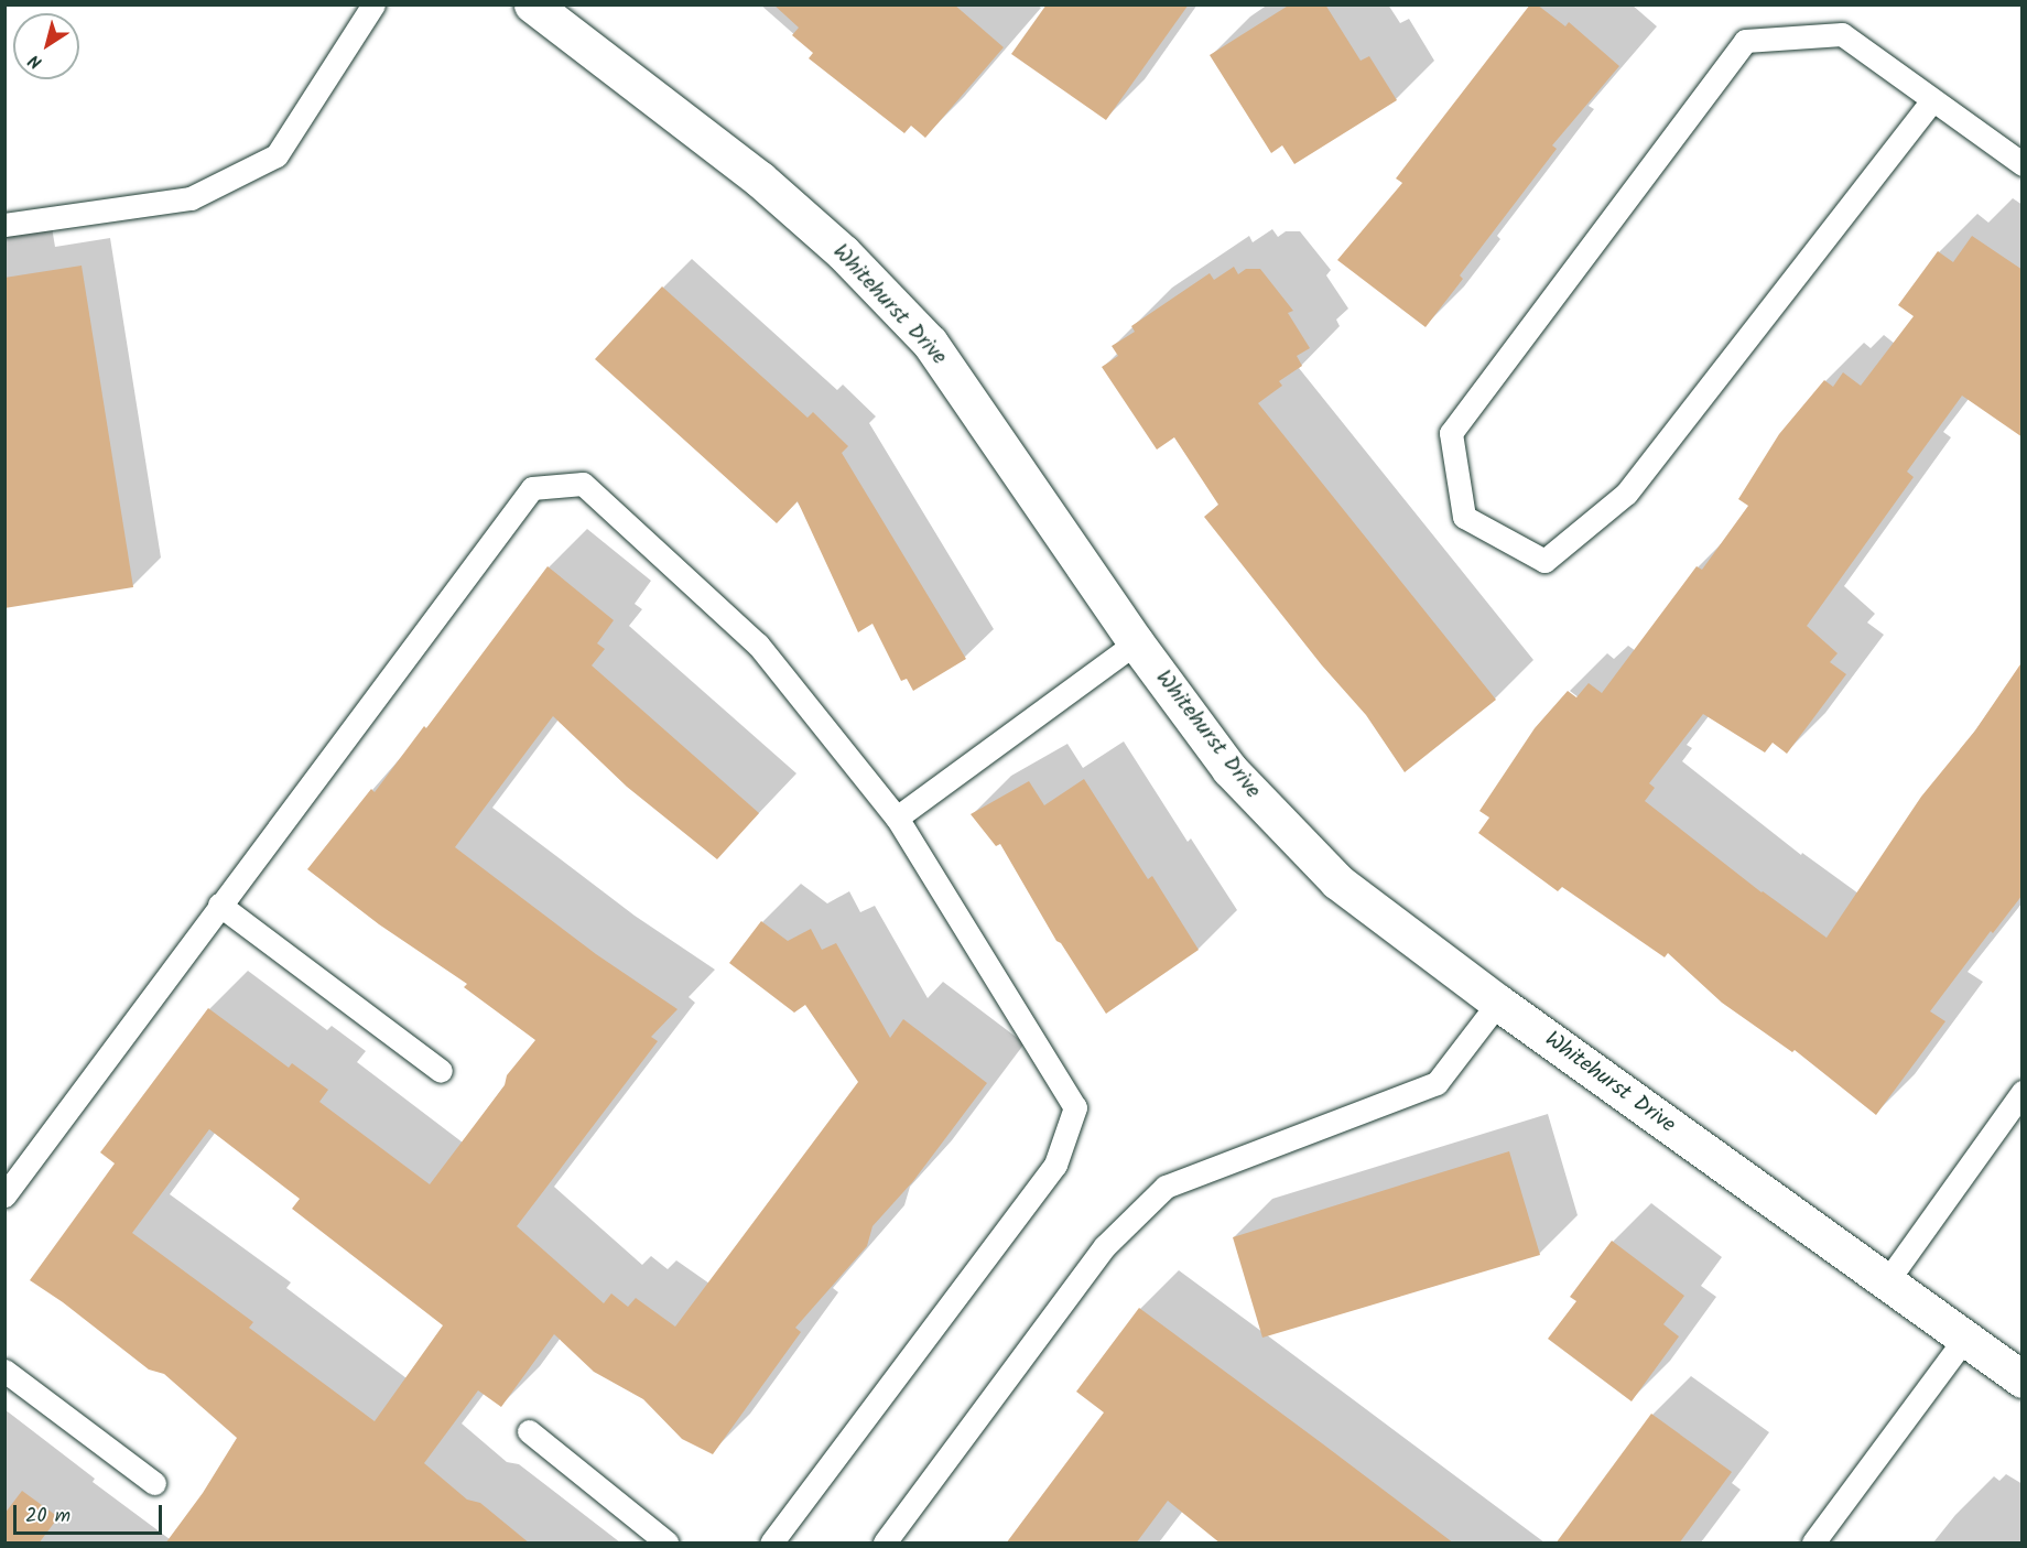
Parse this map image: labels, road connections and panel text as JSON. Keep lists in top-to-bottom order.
{
  "streets": {
    "street": ["Whitehurst Drive"]
  },
  "scale_bar": "20 m",
  "north": "bottom left"
}
